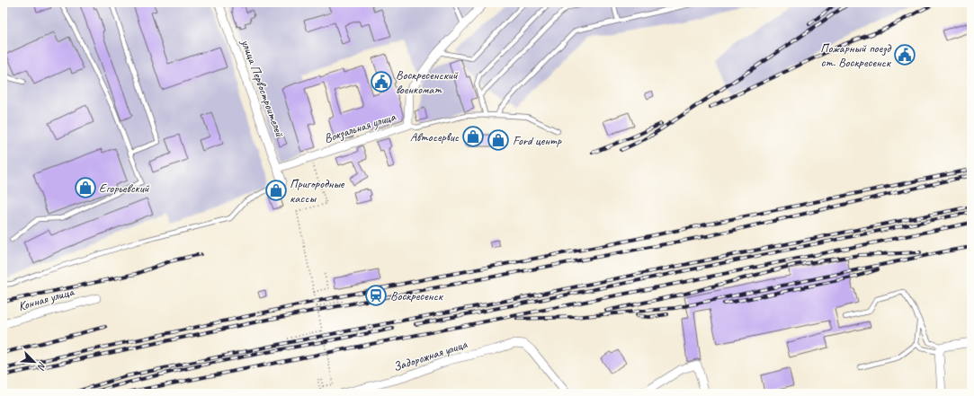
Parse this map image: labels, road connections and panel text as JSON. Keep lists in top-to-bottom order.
{
  "streets": {
    "street": [
      "улица Первостроителей",
      "Вокзальная улица",
      "Конная улица",
      "Задорожная улица"
    ]
  },
  "crossings": [
    ["улица Первостроителей", "Вокзальная улица"]
  ],
  "places": {
    "public building": ["Пожарный поезд ст. Воскресенск", "Воскресенский военкомат"],
    "shop": [
      "Автосервис",
      "Ford центр",
      "Егорьевский",
      "Пригородные кассы"
    ],
    "station": ["Воскресенск"]
  },
  "north": "bottom right"
}
